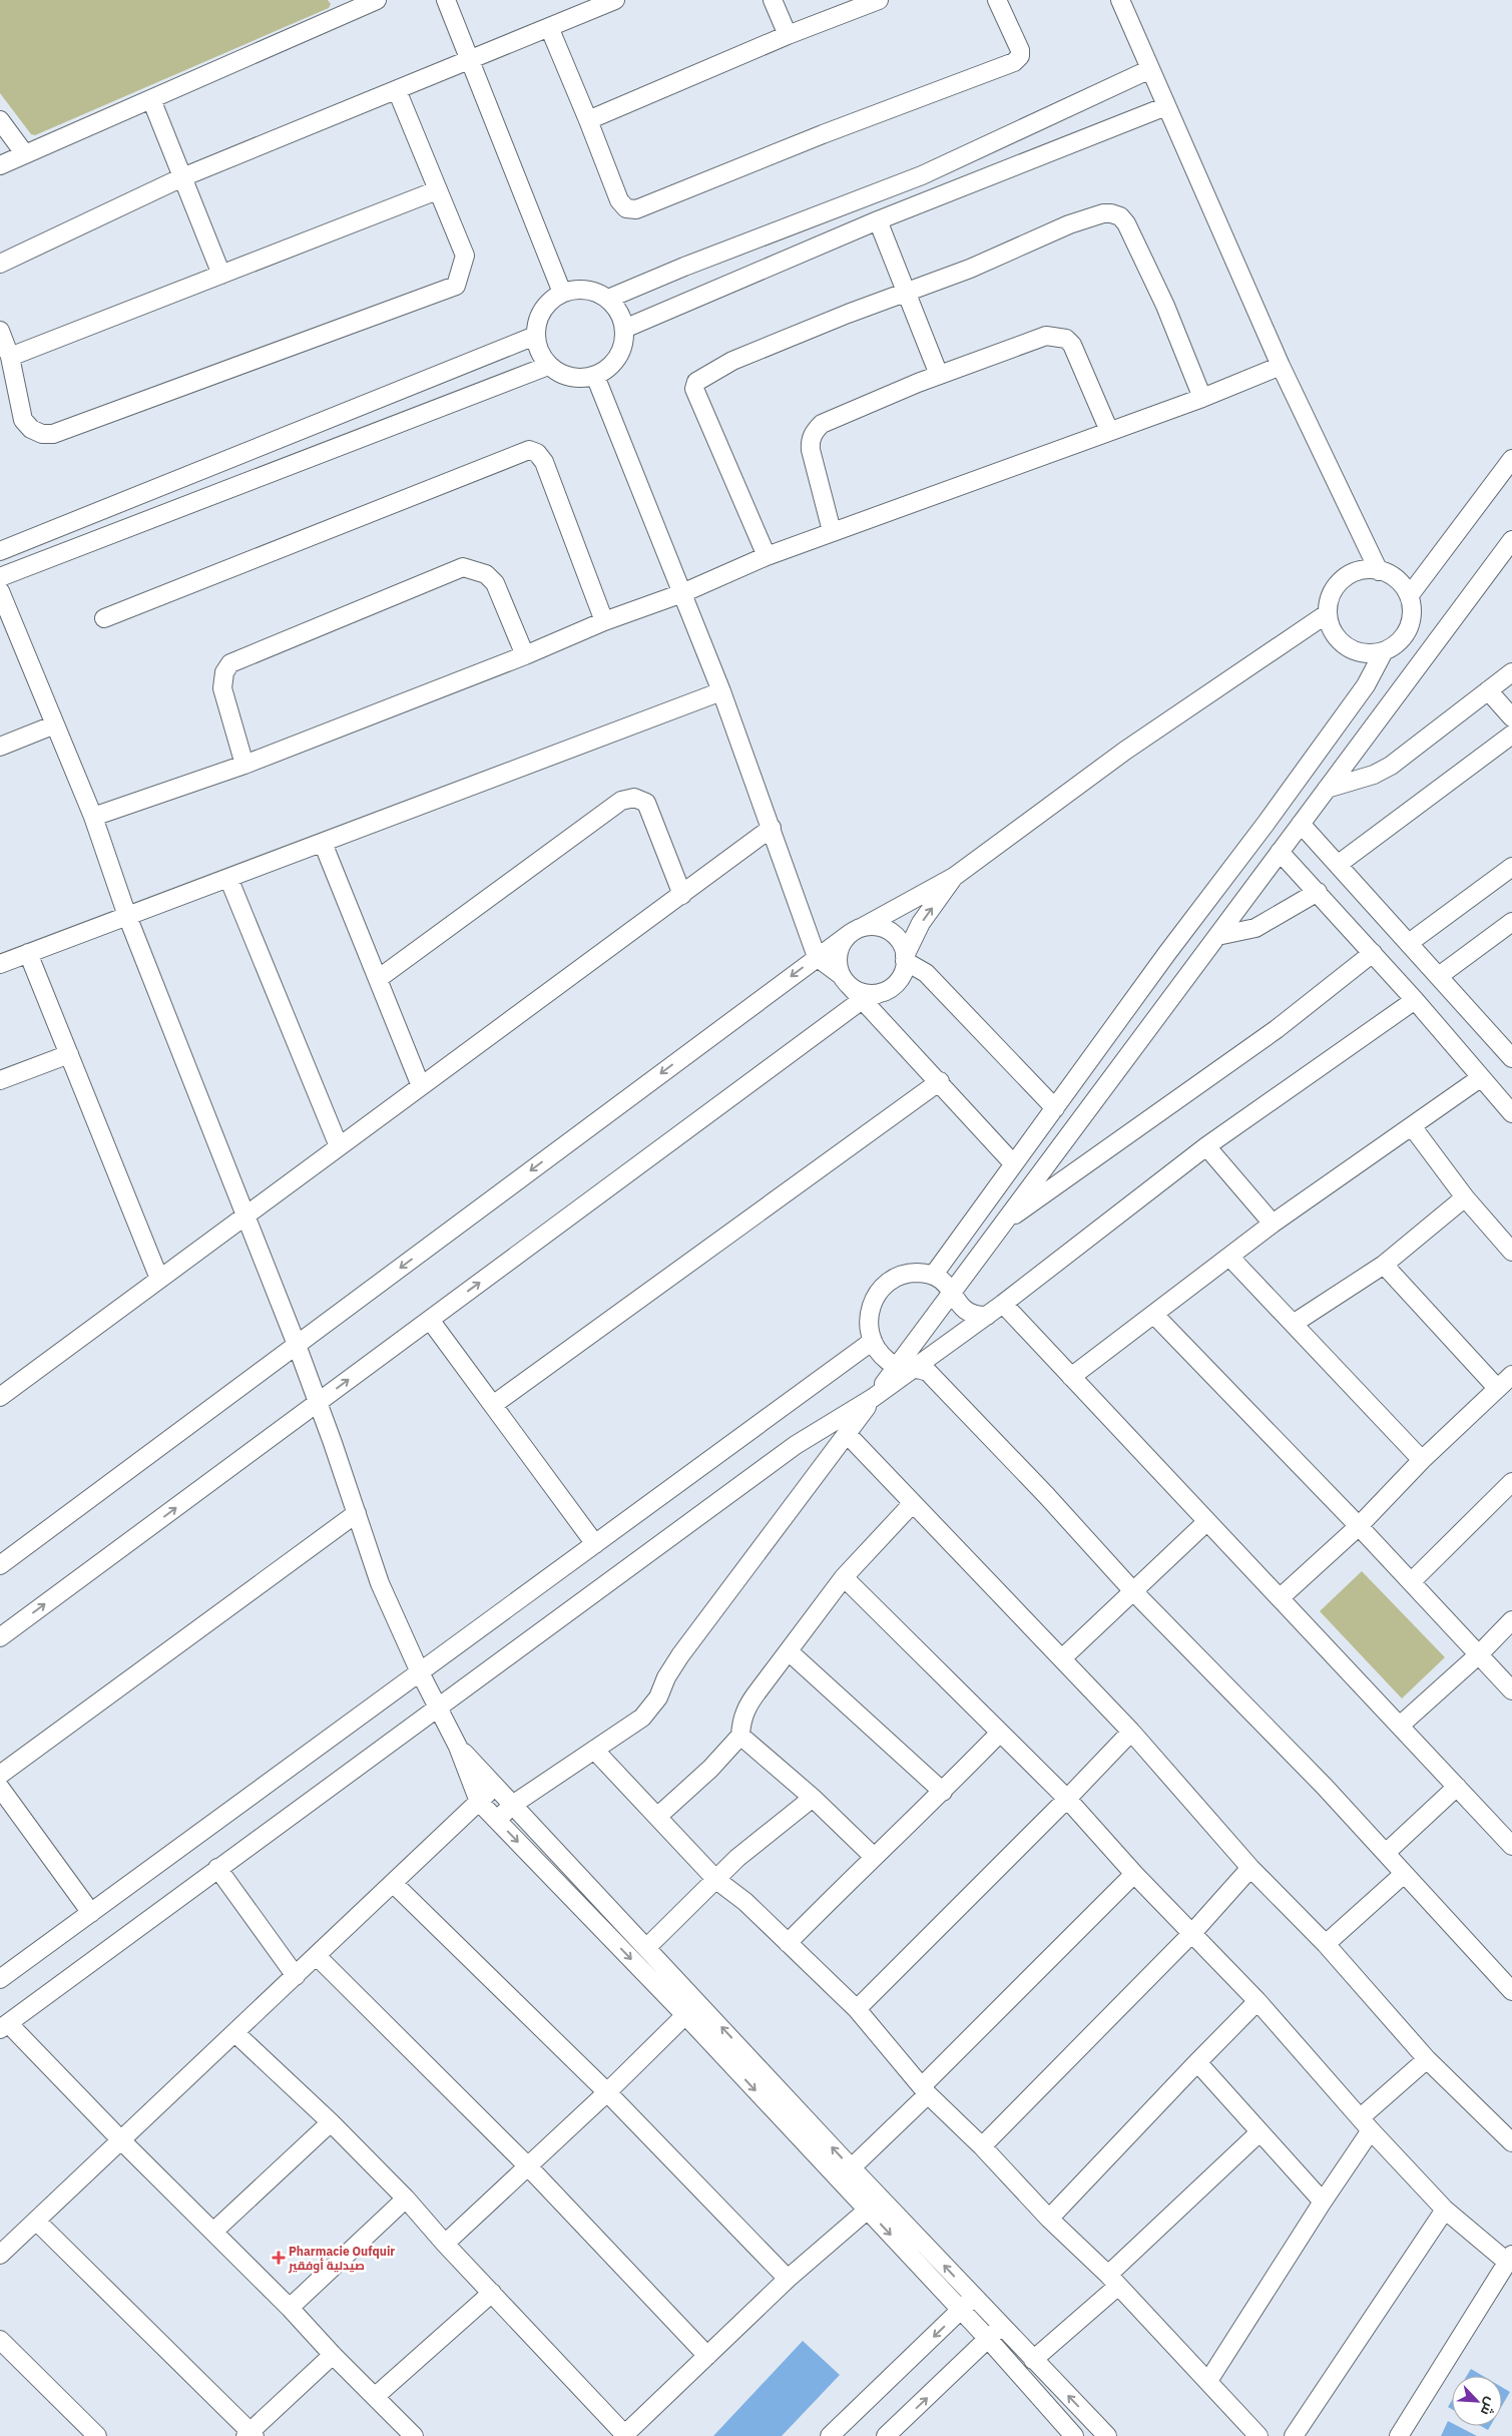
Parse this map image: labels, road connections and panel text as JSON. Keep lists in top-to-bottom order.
{
  "places": {
    "health": ["Pharmacie Oufquir صيدلية أوفقير"]
  },
  "north": "bottom right"
}
